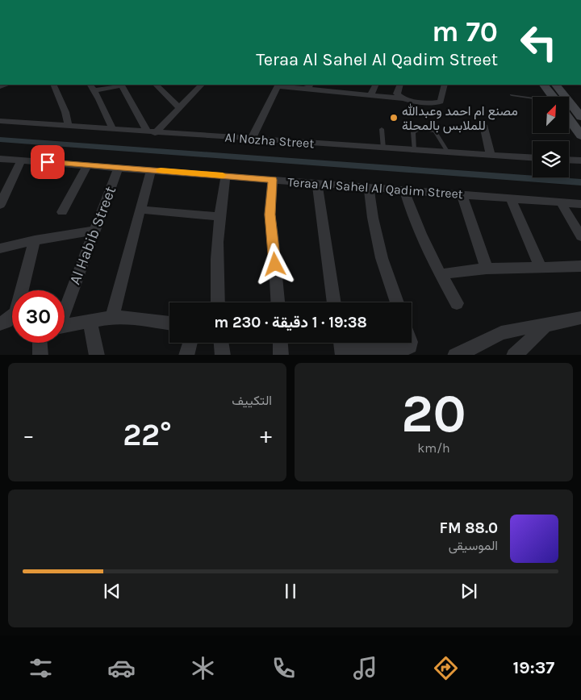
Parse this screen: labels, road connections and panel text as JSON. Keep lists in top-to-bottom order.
{
  "streets": {
    "street": ["Al Nozha Street", "Teraa Al Sahel Al Qadim Street", "Al Habib Street"]
  },
  "crossings": [
    ["Teraa Al Sahel Al Qadim Street", "Al Habib Street"]
  ],
  "places": ["مصنع ام احمد وعبدالله للملابس بالمحلة"],
  "north": "top right",
  "page": {
    "turn": ["70 m", "Teraa Al Sahel Al Qadim Street"],
    "limit": "30",
    "trip": "19:38 · 1 دقيقة · 230 m",
    "tile": [
      ["20", "km/h"],
      "التكييف"
    ],
    "heat": ["−", "22°", "+"],
    "song": ["88.0 FM", "الموسيقى"],
    "tabs": "19:37"
  }
}
